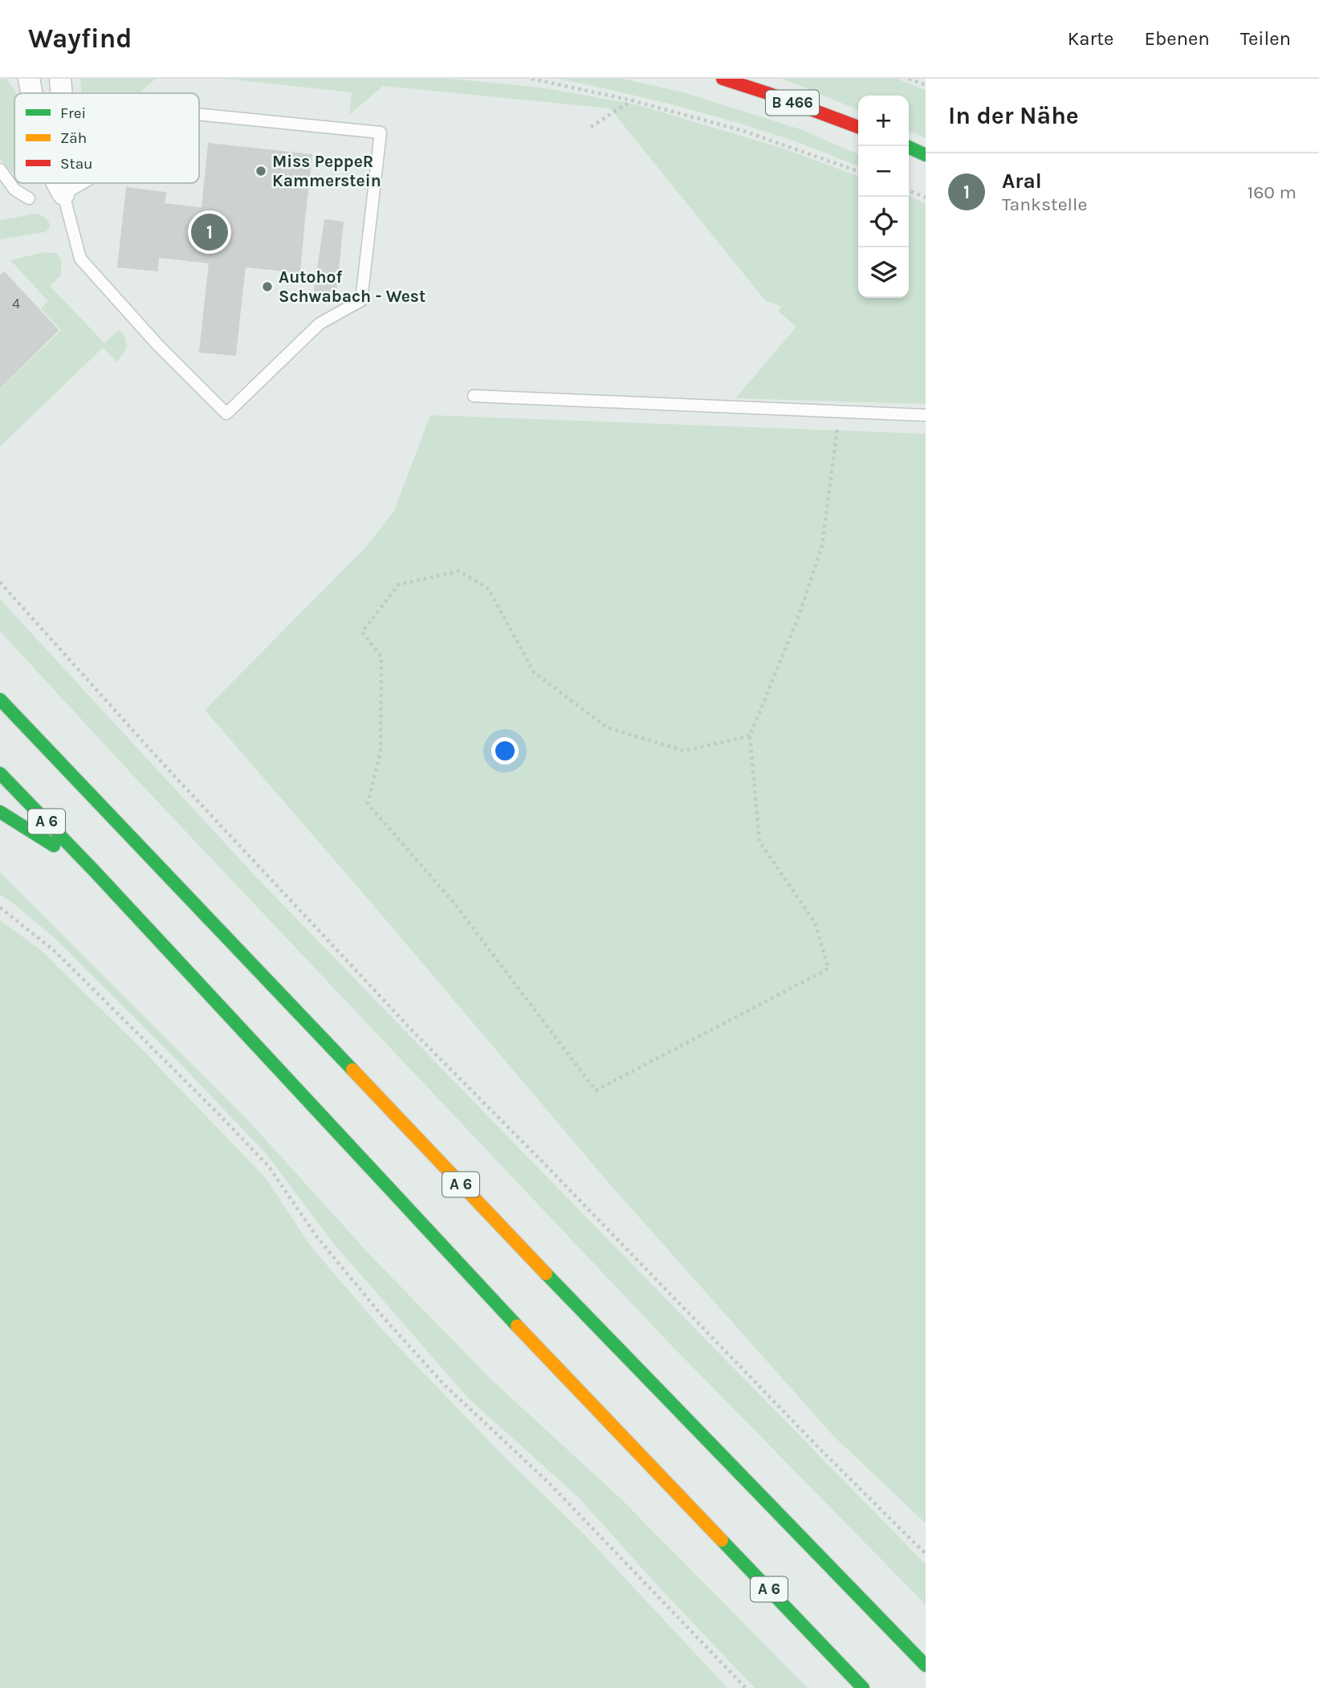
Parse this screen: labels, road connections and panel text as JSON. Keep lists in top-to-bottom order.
{
  "streets": {
    "main road": ["B 466", "A 6"]
  },
  "places": ["Miss PeppeR Kammerstein", "Autohof Schwabach - West"],
  "house_numbers": ["4"],
  "legend": ["Frei", "Zäh", "Stau"],
  "page": {
    "header": "Wayfind",
    "nav": ["Karte", "Ebenen", "Teilen"],
    "heading": "In der Nähe",
    "map_buttons": ["+", "−"],
    "list": [
      {
        "mark": "1",
        "name": "Aral",
        "note": "Tankstelle",
        "value": "160 m"
      }
    ],
    "pins": "1"
  }
}
